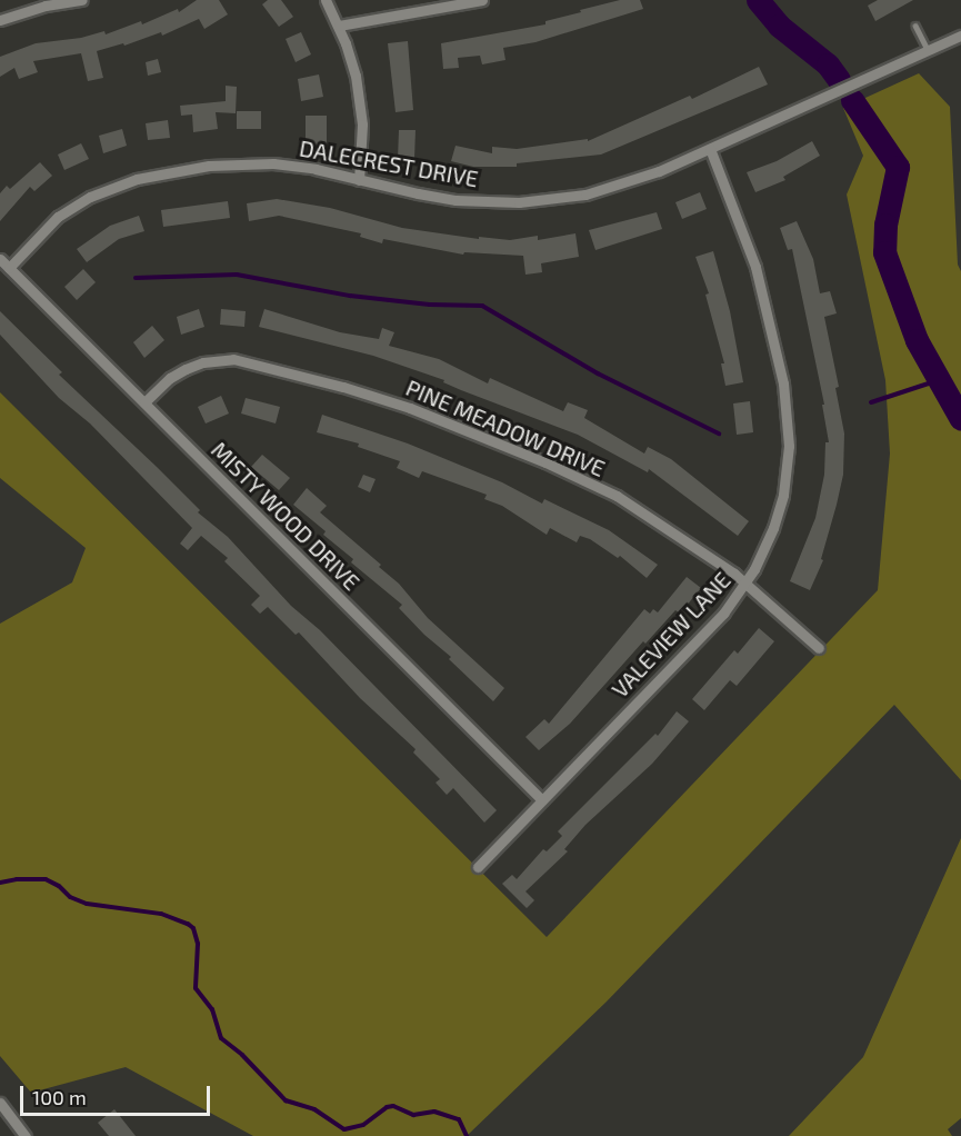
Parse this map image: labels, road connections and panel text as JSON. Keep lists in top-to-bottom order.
{
  "streets": {
    "street": [
      "DALECREST DRIVE",
      "PINE MEADOW DRIVE",
      "MISTY WOOD DRIVE",
      "VALEVIEW LANE"
    ]
  },
  "crossings": [
    ["DALECREST DRIVE", "MISTY WOOD DRIVE"],
    ["DALECREST DRIVE", "VALEVIEW LANE"],
    ["PINE MEADOW DRIVE", "MISTY WOOD DRIVE"],
    ["PINE MEADOW DRIVE", "VALEVIEW LANE"],
    ["MISTY WOOD DRIVE", "VALEVIEW LANE"]
  ],
  "scale_bar": "100 m"
}
